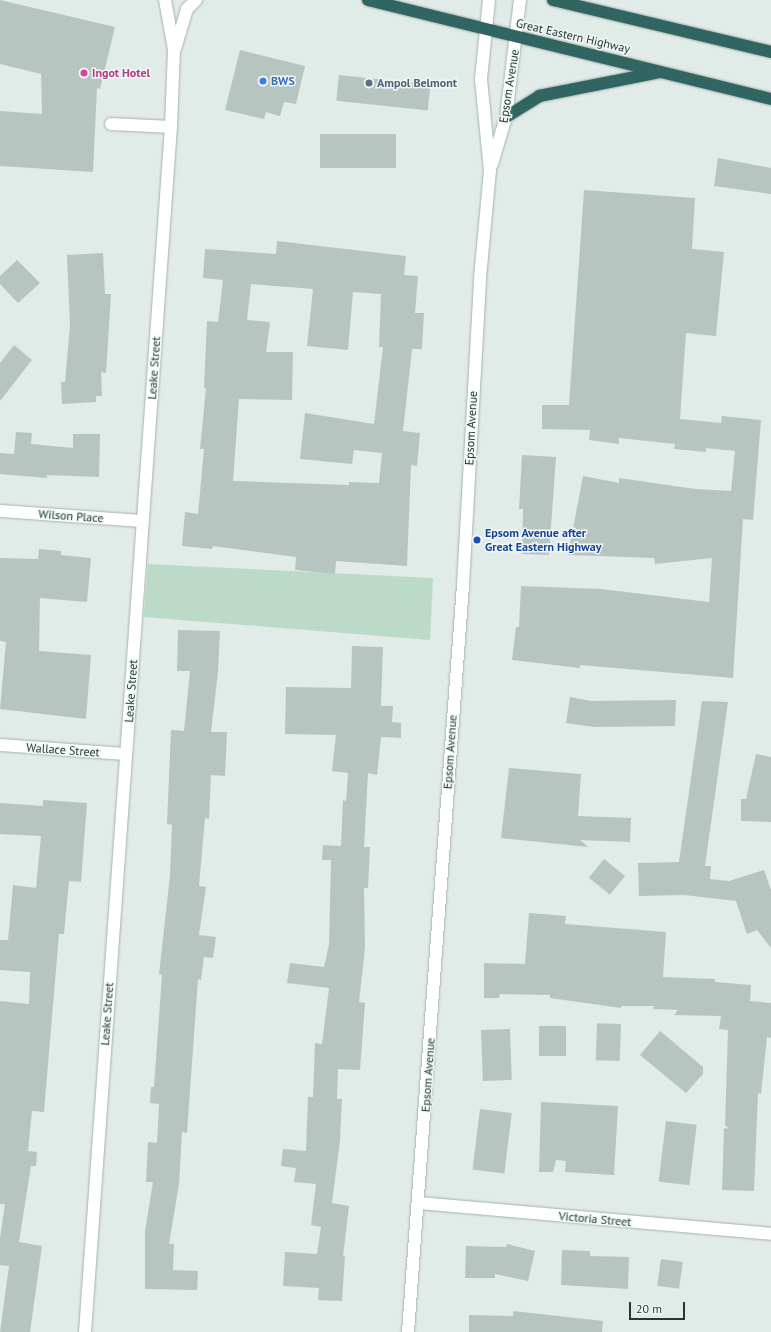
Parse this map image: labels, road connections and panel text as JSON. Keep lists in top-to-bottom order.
{
  "streets": {
    "highway": ["Great Eastern Highway"],
    "street": [
      "Epsom Avenue",
      "Leake Street",
      "Wilson Place",
      "Wallace Street",
      "Victoria Street"
    ]
  },
  "crossings": [
    ["Great Eastern Highway", "Epsom Avenue"],
    ["Epsom Avenue", "Victoria Street"],
    ["Leake Street", "Wilson Place"],
    ["Leake Street", "Wallace Street"]
  ],
  "places": [
    "Ingot Hotel",
    "BWS",
    "Ampol Belmont",
    "Epsom Avenue after Great Eastern Highway"
  ],
  "scale_bar": "20 m"
}
